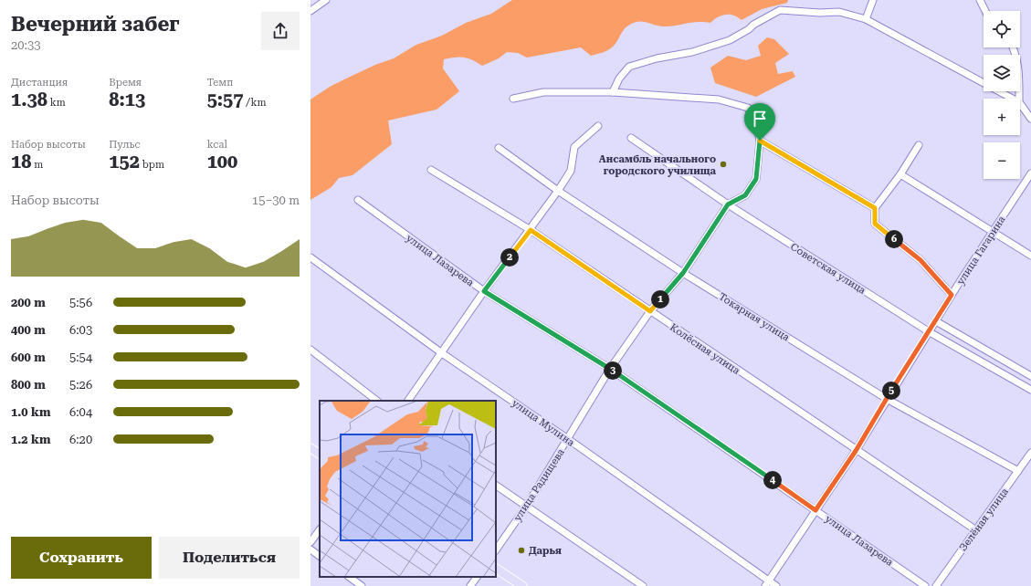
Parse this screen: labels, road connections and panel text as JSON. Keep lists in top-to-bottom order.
{
  "streets": {
    "street": [
      "улица Гагарина",
      "улица Лазарева",
      "Советская улица",
      "Токарная улица",
      "Колёсная улица",
      "улица Мулина",
      "улица Радищева",
      "Зелёная улица"
    ]
  },
  "crossings": [
    ["улица Гагарина", "улица Лазарева"],
    ["улица Гагарина", "Советская улица"],
    ["улица Гагарина", "Токарная улица"],
    ["улица Гагарина", "Колёсная улица"],
    ["улица Гагарина", "улица Мулина"],
    ["улица Лазарева", "улица Радищева"],
    ["Советская улица", "улица Радищева"],
    ["Токарная улица", "улица Радищева"],
    ["Токарная улица", "Зелёная улица"],
    ["Колёсная улица", "улица Радищева"],
    ["Колёсная улица", "Зелёная улица"],
    ["улица Мулина", "улица Радищева"]
  ],
  "places": ["Ансамбль начального городского училища", "Дарья"],
  "page": {
    "heading": ["Вечерний забег", "20:33"],
    "map_buttons": ["+", "−"],
    "stats": [
      ["Дистанция", "1.38 km"],
      ["Время", "8:13"],
      ["Темп", "5:57 /km"],
      ["Набор высоты", "18 m"],
      ["Пульс", "152 bpm"],
      ["kcal", "100"]
    ],
    "chart": ["Набор высоты", "15–30 m"],
    "pins": [
      "6",
      "2",
      "1",
      "3",
      "5",
      "4"
    ],
    "list": [
      {
        "name": "200 m",
        "note": "5:56"
      },
      {
        "name": "400 m",
        "note": "6:03"
      },
      {
        "name": "600 m",
        "note": "5:54"
      },
      {
        "name": "800 m",
        "note": "5:26"
      },
      {
        "name": "1.0 km",
        "note": "6:04"
      },
      {
        "name": "1.2 km",
        "note": "6:20"
      }
    ],
    "buttons": ["Сохранить", "Поделиться"]
  }
}
